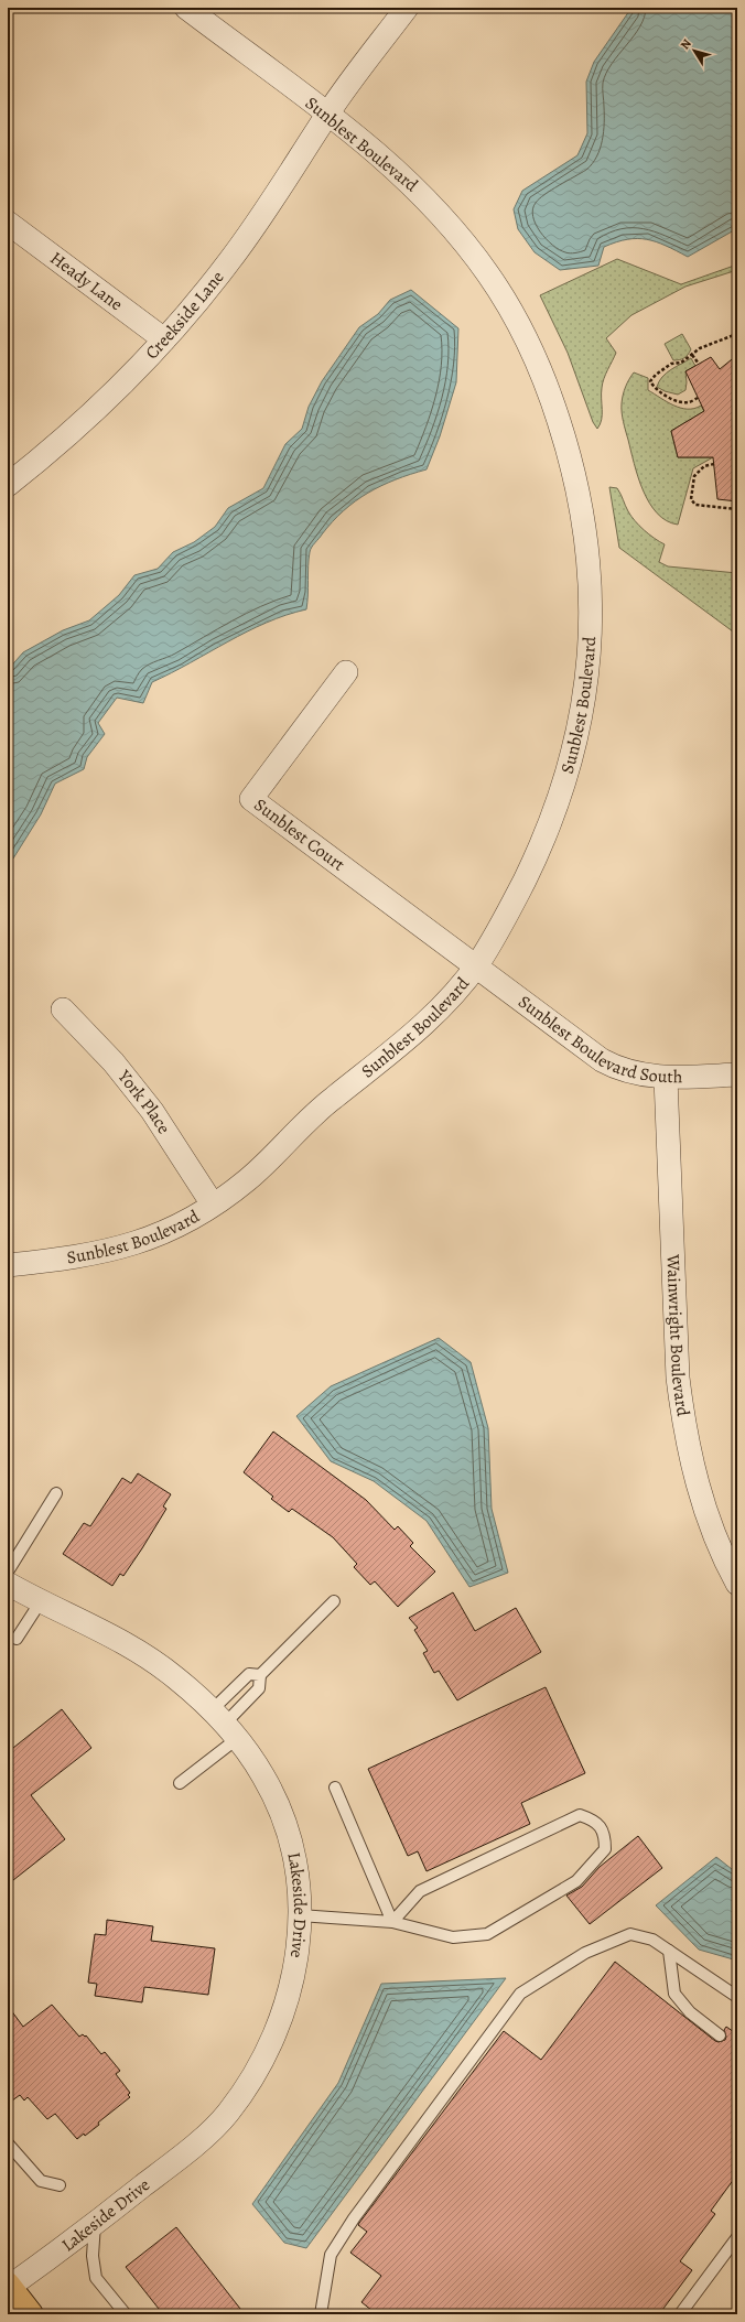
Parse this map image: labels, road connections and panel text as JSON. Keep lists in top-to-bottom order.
{
  "streets": {
    "street": [
      "Sunblest Boulevard",
      "Heady Lane",
      "Creekside Lane",
      "Sunblest Court",
      "Sunblest Boulevard South",
      "York Place",
      "Wainwright Boulevard",
      "Lakeside Drive"
    ]
  },
  "crossings": [
    ["Sunblest Boulevard", "Creekside Lane"],
    ["Sunblest Boulevard", "Sunblest Court"],
    ["Sunblest Boulevard", "Sunblest Boulevard South"],
    ["Sunblest Boulevard", "York Place"],
    ["Heady Lane", "Creekside Lane"],
    ["Sunblest Court", "Sunblest Boulevard South"],
    ["Sunblest Boulevard South", "Wainwright Boulevard"]
  ],
  "north": "top left"
}
